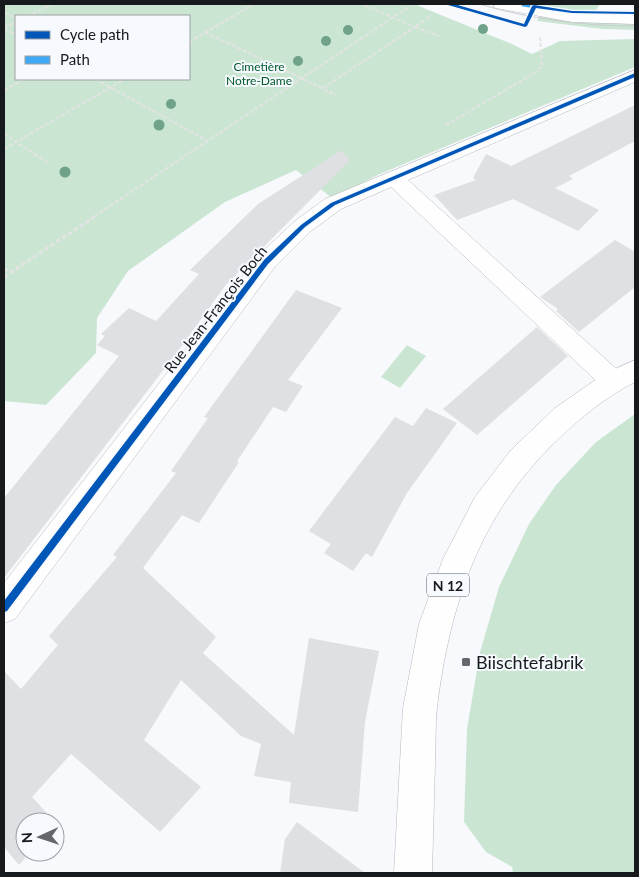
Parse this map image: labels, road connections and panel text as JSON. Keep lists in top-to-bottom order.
{
  "streets": {
    "street": ["Rue Jean-François Boch", "N 12"]
  },
  "parks": ["Cimetière Notre-Dame"],
  "places": {
    "transit": ["Biischtefabrik"]
  },
  "legend": ["Cycle path", "Path"],
  "north": "left"
}
